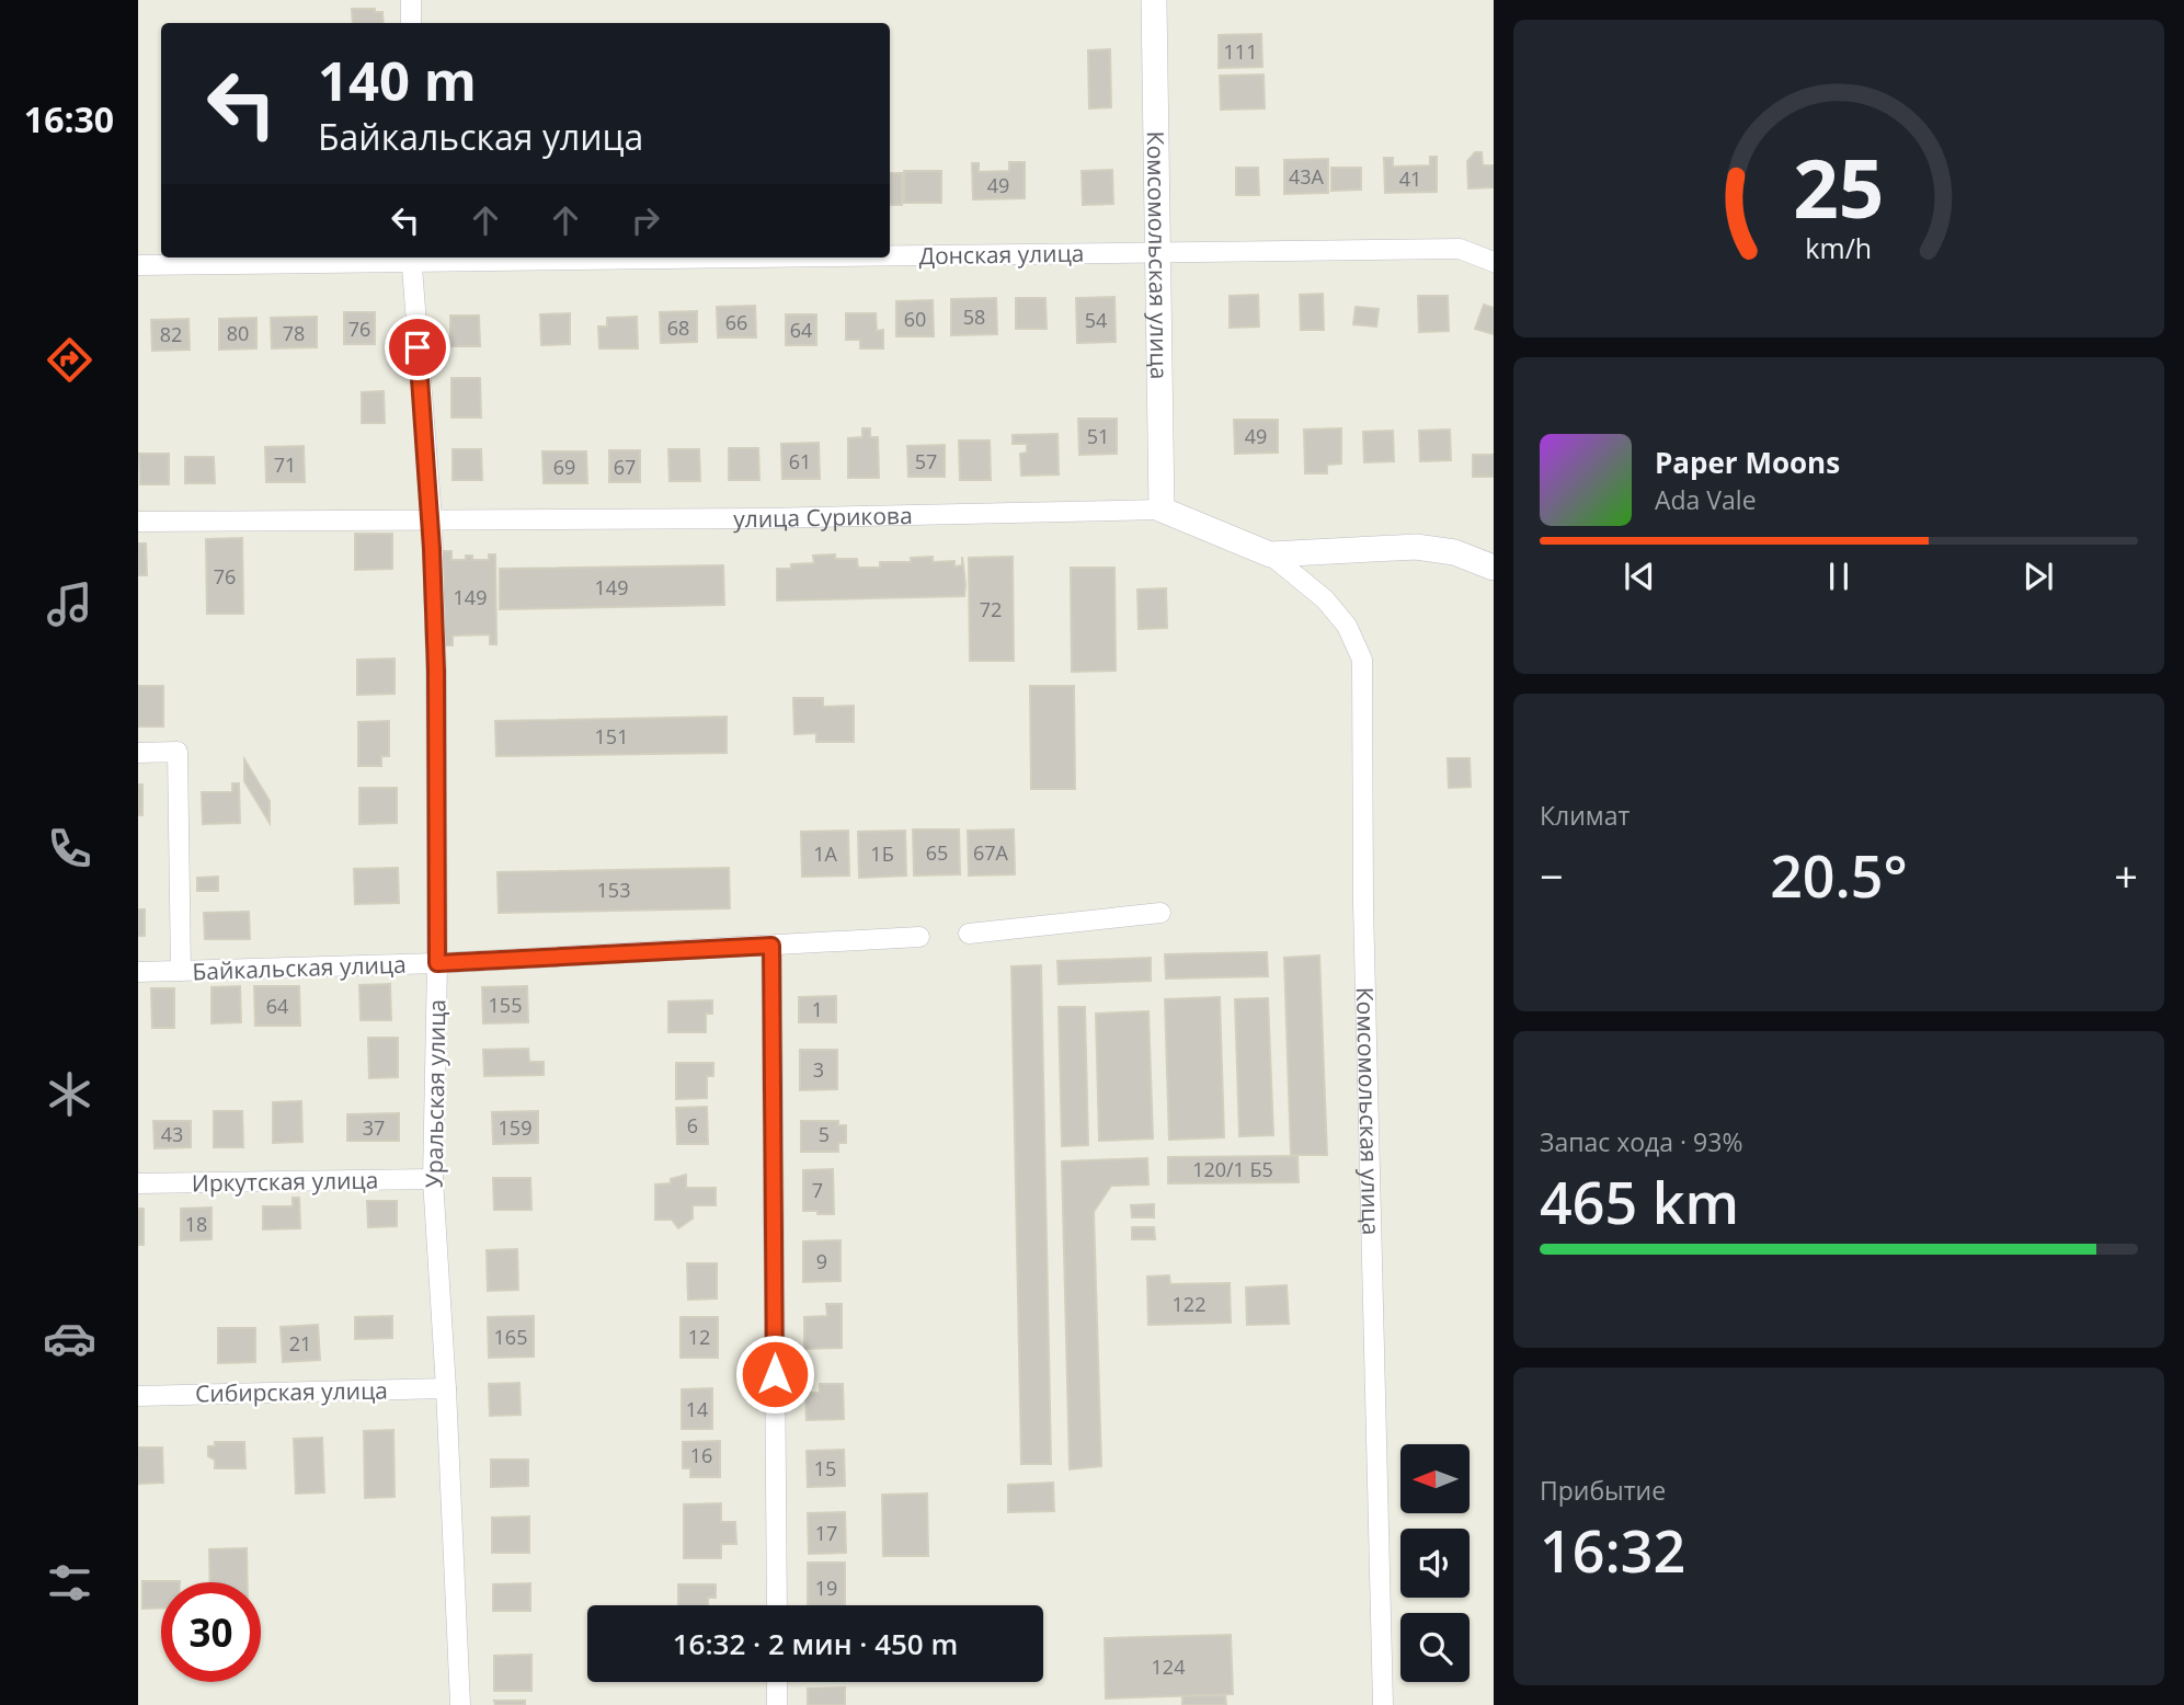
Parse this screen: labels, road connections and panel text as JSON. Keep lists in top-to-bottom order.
{
  "streets": {
    "street": [
      "Донская улица",
      "Комсомольская улица",
      "улица Сурикова",
      "Байкальская улица",
      "Уральская улица",
      "Иркутская улица",
      "Сибирская улица"
    ]
  },
  "crossings": [
    ["Донская улица", "Комсомольская улица"],
    ["Донская улица", "Уральская улица"],
    ["Комсомольская улица", "улица Сурикова"],
    ["улица Сурикова", "Уральская улица"],
    ["Байкальская улица", "Уральская улица"],
    ["Уральская улица", "Иркутская улица"],
    ["Уральская улица", "Сибирская улица"]
  ],
  "house_numbers": [
    "111",
    "43А",
    "41",
    "49",
    "58",
    "60",
    "54",
    "66",
    "68",
    "76",
    "64",
    "80",
    "78",
    "82",
    "51",
    "49",
    "61",
    "57",
    "71",
    "69",
    "67",
    "76",
    "149",
    "149",
    "72",
    "151",
    "65",
    "67А",
    "1А",
    "1Б",
    "153",
    "155",
    "64",
    "1",
    "3",
    "6",
    "37",
    "159",
    "43",
    "5",
    "120/1 Б5",
    "7",
    "18",
    "9",
    "122",
    "165",
    "12",
    "21",
    "14",
    "16",
    "15",
    "17",
    "19",
    "124"
  ],
  "north": "left",
  "page": {
    "tabs": "16:30",
    "turn": ["140 m", "Байкальская улица"],
    "song": ["Paper Moons", "Ada Vale"],
    "tile": [
      "Климат",
      ["Запас хода · 93%", "465 km"],
      ["Прибытие", "16:32"]
    ],
    "heat": ["−", "20.5°", "+"],
    "limit": "30",
    "trip": "16:32 · 2 мин · 450 m",
    "gauge": ["25", "km/h"]
  }
}
